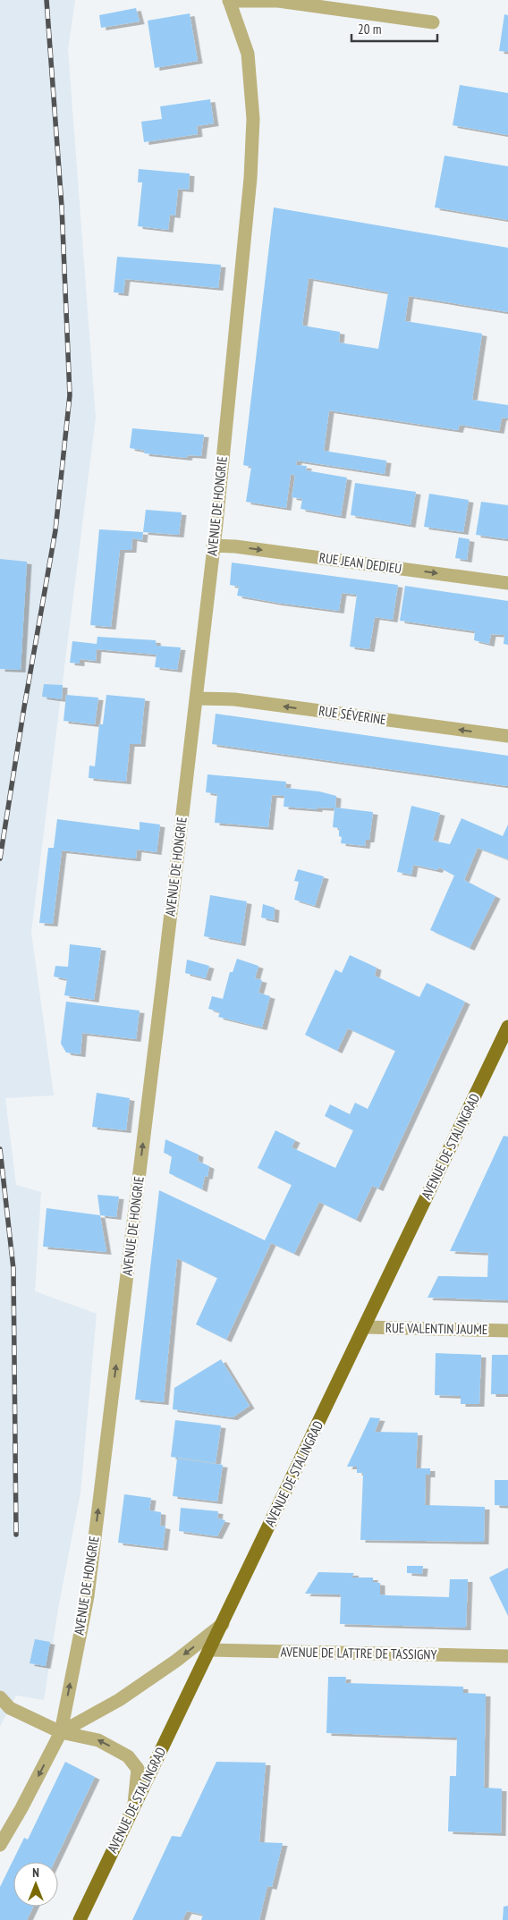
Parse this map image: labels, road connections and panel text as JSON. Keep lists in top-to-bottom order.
{
  "streets": {
    "main road": ["AVENUE DE STALINGRAD"],
    "street": [
      "AVENUE DE HONGRIE",
      "RUE JEAN DEDIEU",
      "RUE SÉVERINE",
      "RUE VALENTIN JAUME",
      "AVENUE DE LATTRE DE TASSIGNY"
    ]
  },
  "crossings": [
    ["AVENUE DE HONGRIE", "RUE JEAN DEDIEU"],
    ["AVENUE DE HONGRIE", "RUE SÉVERINE"],
    ["AVENUE DE STALINGRAD", "RUE VALENTIN JAUME"],
    ["AVENUE DE STALINGRAD", "AVENUE DE LATTRE DE TASSIGNY"]
  ],
  "one_way": ["RUE JEAN DEDIEU", "RUE SÉVERINE"],
  "scale_bar": "20 m",
  "north": "top"
}
